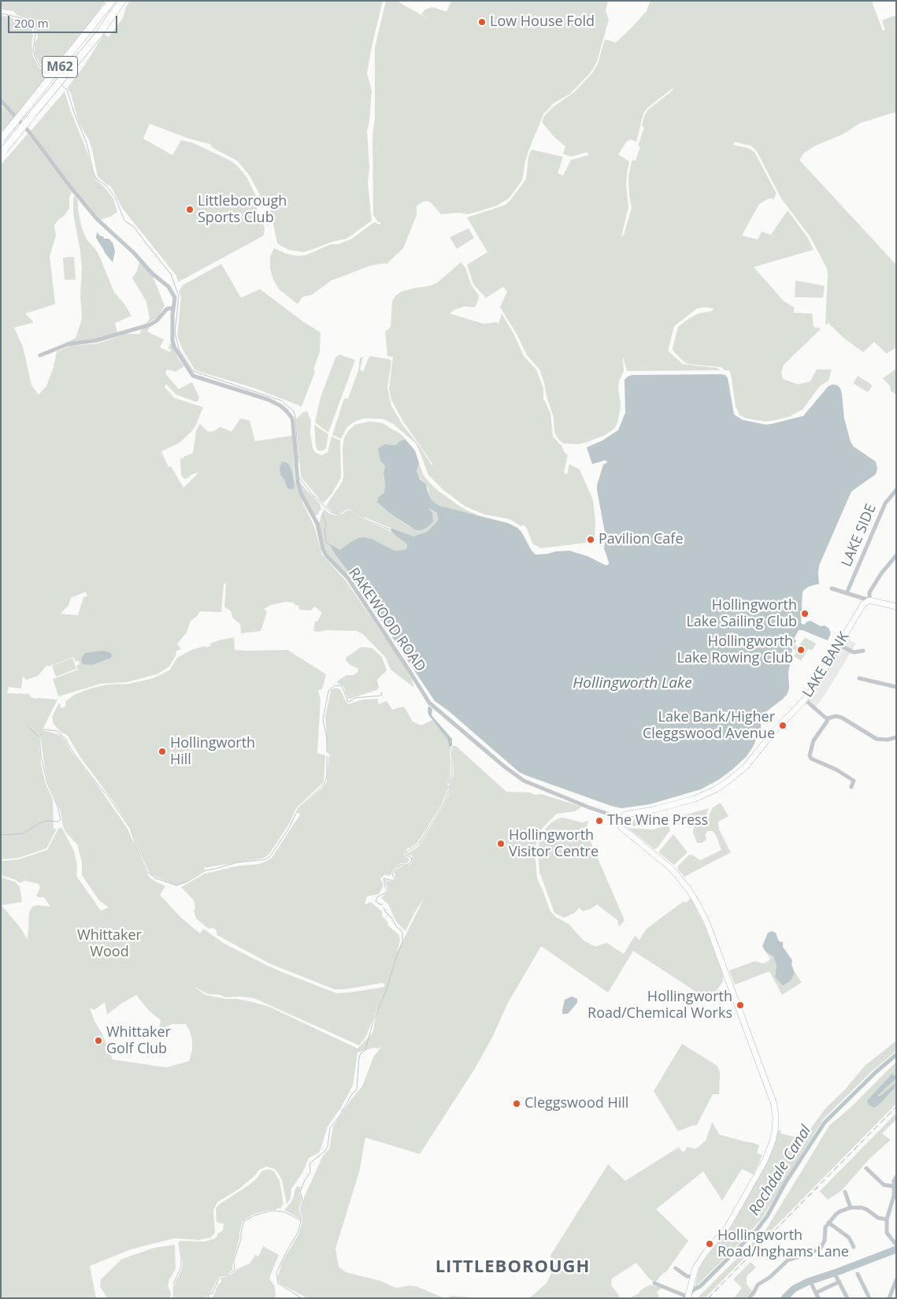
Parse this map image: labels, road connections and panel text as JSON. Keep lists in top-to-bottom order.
{
  "streets": {
    "highway": ["M62"],
    "main road": ["LAKE BANK"],
    "street": ["LAKE SIDE", "RAKEWOOD ROAD"]
  },
  "crossings": [
    ["RAKEWOOD ROAD", "LAKE BANK"]
  ],
  "districts": ["LITTLEBOROUGH"],
  "water": ["Hollingworth Lake", "Rochdale Canal"],
  "parks": ["Whittaker Wood"],
  "places": [
    "Low House Fold",
    "Littleborough Sports Club",
    "Pavilion Cafe",
    "Hollingworth Lake Sailing Club",
    "Hollingworth Lake Rowing Club",
    "Lake Bank/Higher Cleggswood Avenue",
    "Hollingworth Hill",
    "The Wine Press",
    "Hollingworth Visitor Centre",
    "Hollingworth Road/Chemical Works",
    "Whittaker Golf Club",
    "Cleggswood Hill",
    "Hollingworth Road/Inghams Lane"
  ],
  "scale_bar": "200 m"
}
